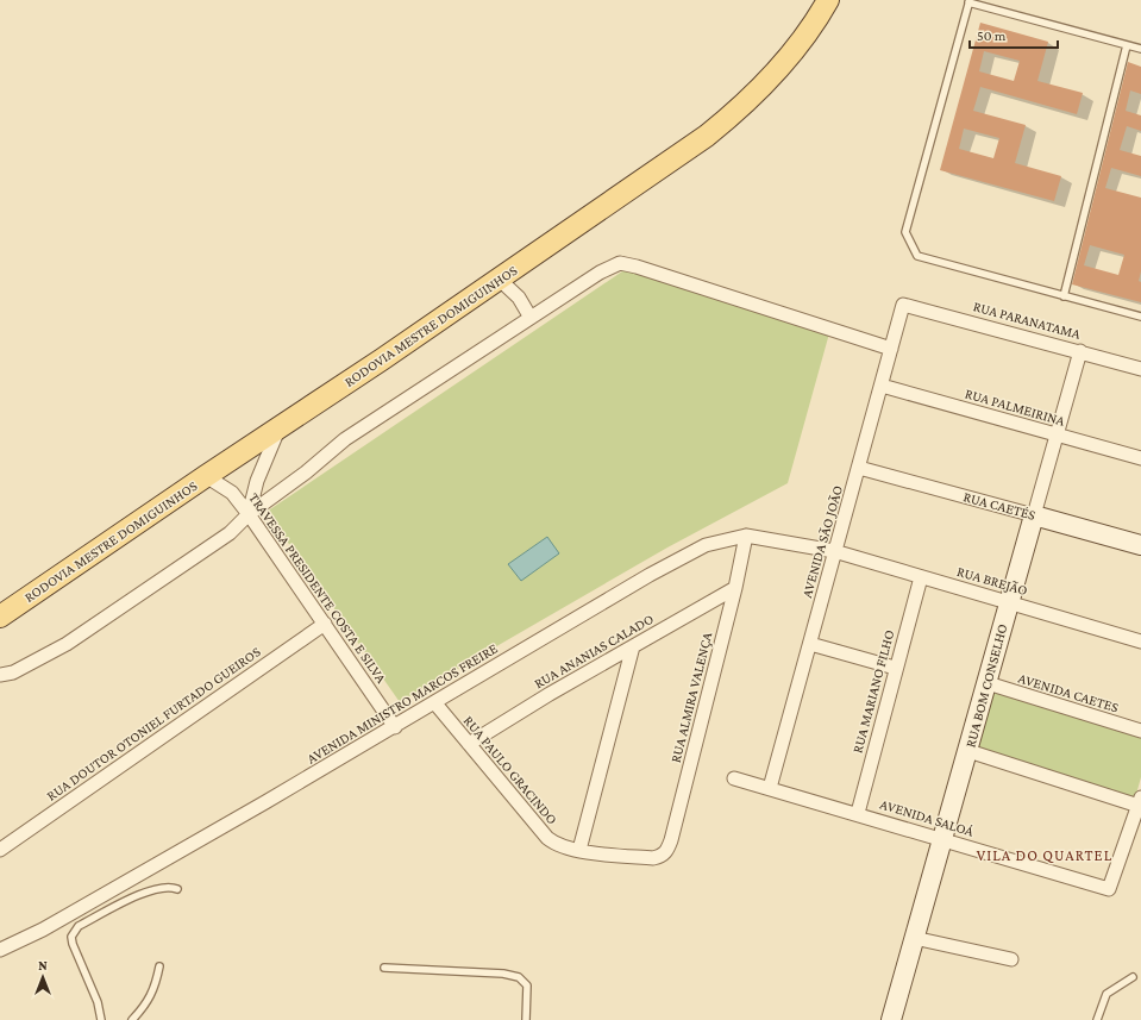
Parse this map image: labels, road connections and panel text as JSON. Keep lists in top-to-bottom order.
{
  "streets": {
    "main road": ["RODOVIA MESTRE DOMIGUINHOS"],
    "street": [
      "RUA PARANATAMA",
      "RUA PALMEIRINA",
      "RUA CAETÉS",
      "AVENIDA SÃO JOÃO",
      "RUA BREJÃO",
      "TRAVESSA PRESIDENTE COSTA E SILVA",
      "RUA ANANIAS CALADO",
      "RUA BOM CONSELHO",
      "RUA MARIANO FILHO",
      "AVENIDA CAETES",
      "RUA ALMIRA VALENÇA",
      "AVENIDA MINISTRO MARCOS FREIRE",
      "RUA DOUTOR OTONIEL FURTADO GUEIROS",
      "RUA PAULO GRACINDO",
      "AVENIDA SALOÁ"
    ]
  },
  "crossings": [
    ["RUA PARANATAMA", "AVENIDA SÃO JOÃO"],
    ["RUA PARANATAMA", "RUA BOM CONSELHO"],
    ["RODOVIA MESTRE DOMIGUINHOS", "TRAVESSA PRESIDENTE COSTA E SILVA"],
    ["RUA PALMEIRINA", "AVENIDA SÃO JOÃO"],
    ["RUA PALMEIRINA", "RUA BOM CONSELHO"],
    ["RUA CAETÉS", "AVENIDA SÃO JOÃO"],
    ["RUA CAETÉS", "RUA BOM CONSELHO"],
    ["AVENIDA SÃO JOÃO", "RUA BREJÃO"],
    ["AVENIDA SÃO JOÃO", "AVENIDA MINISTRO MARCOS FREIRE"],
    ["AVENIDA SÃO JOÃO", "AVENIDA SALOÁ"],
    ["RUA BREJÃO", "RUA BOM CONSELHO"],
    ["RUA BREJÃO", "RUA MARIANO FILHO"],
    ["RUA BREJÃO", "AVENIDA MINISTRO MARCOS FREIRE"],
    ["TRAVESSA PRESIDENTE COSTA E SILVA", "AVENIDA MINISTRO MARCOS FREIRE"],
    ["TRAVESSA PRESIDENTE COSTA E SILVA", "RUA DOUTOR OTONIEL FURTADO GUEIROS"],
    ["RUA ANANIAS CALADO", "RUA ALMIRA VALENÇA"],
    ["RUA ANANIAS CALADO", "RUA PAULO GRACINDO"],
    ["RUA BOM CONSELHO", "AVENIDA CAETES"],
    ["RUA BOM CONSELHO", "AVENIDA SALOÁ"],
    ["RUA MARIANO FILHO", "AVENIDA SALOÁ"],
    ["RUA ALMIRA VALENÇA", "AVENIDA MINISTRO MARCOS FREIRE"],
    ["RUA ALMIRA VALENÇA", "RUA PAULO GRACINDO"],
    ["AVENIDA MINISTRO MARCOS FREIRE", "RUA PAULO GRACINDO"]
  ],
  "districts": ["VILA DO QUARTEL"],
  "scale_bar": "50 m",
  "north": "top"
}
